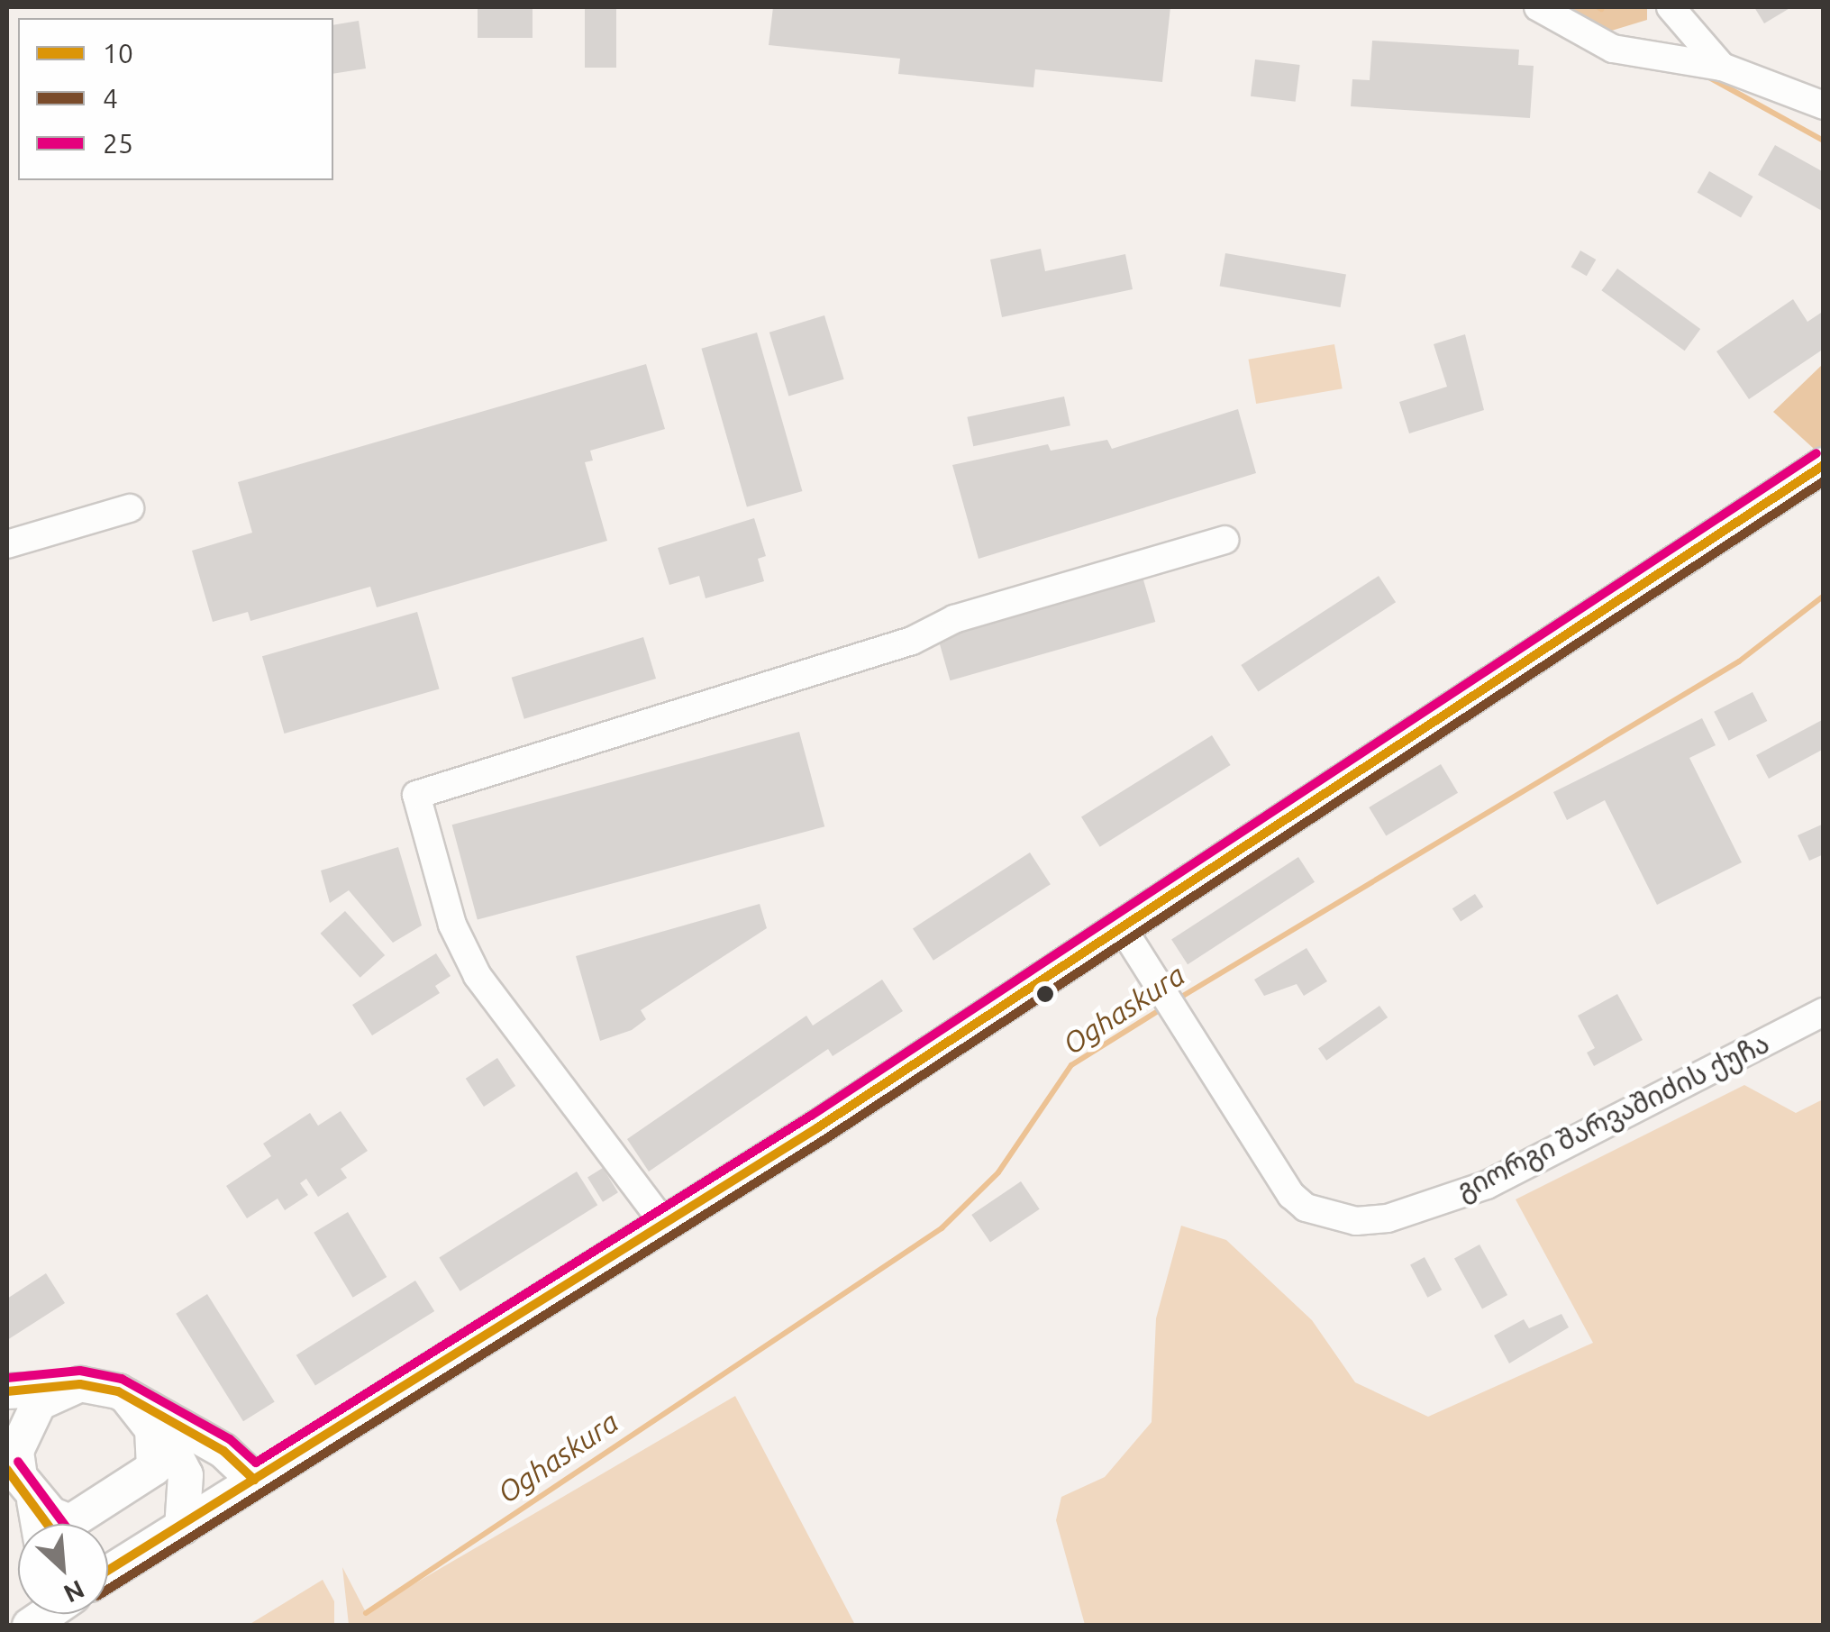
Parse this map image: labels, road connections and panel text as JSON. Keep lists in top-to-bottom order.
{
  "streets": {
    "street": ["გიორგი შარვაშიძის ქუჩა"]
  },
  "water": ["Oghaskura"],
  "lines": ["transit line 25", "transit line 10", "transit line 4"],
  "legend": ["10", "4", "25"],
  "north": "bottom right"
}
